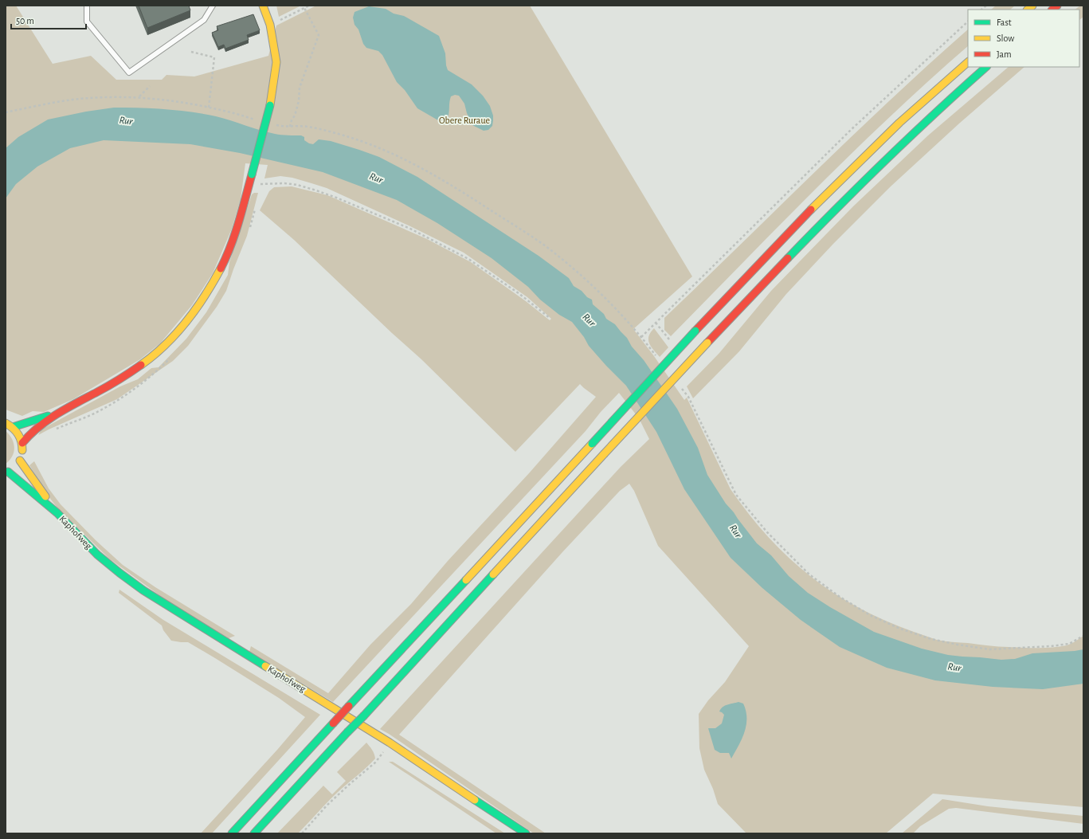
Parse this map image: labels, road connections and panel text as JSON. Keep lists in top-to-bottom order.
{
  "streets": {
    "main road": ["Kaphofweg"]
  },
  "water": ["Rur"],
  "parks": ["Obere Ruraue"],
  "legend": ["Fast", "Slow", "Jam"],
  "scale_bar": "50 m"
}
